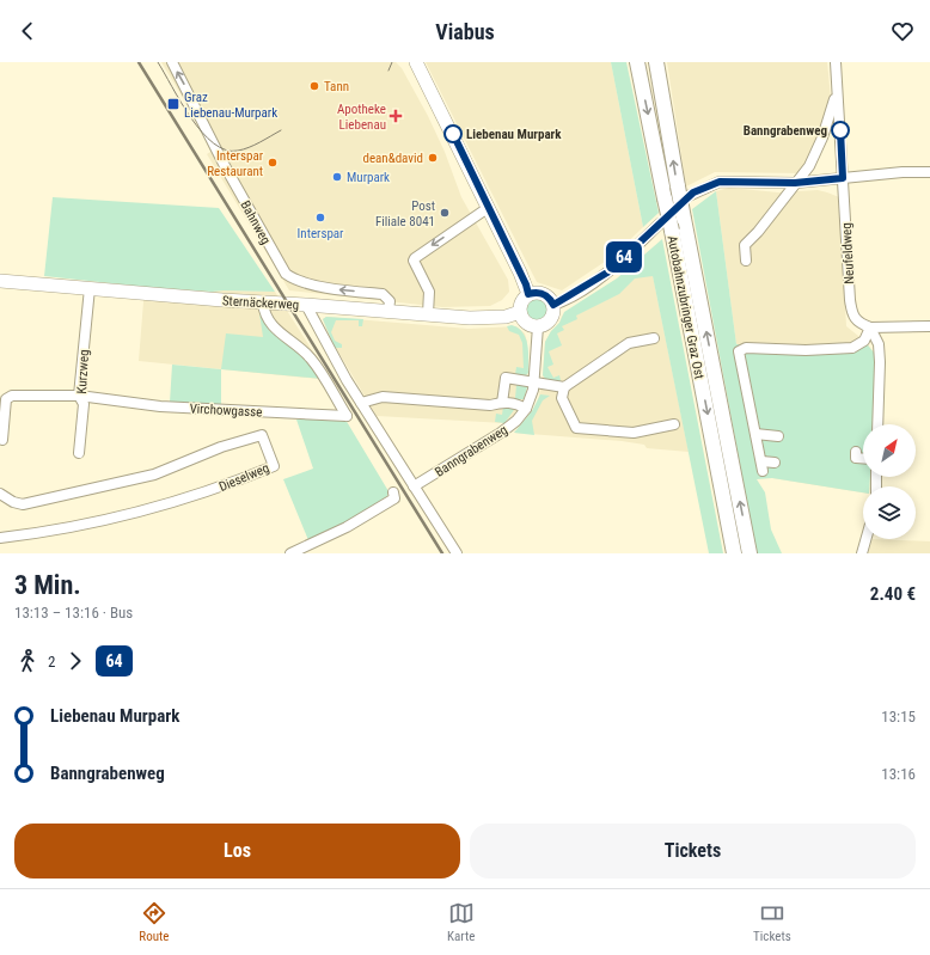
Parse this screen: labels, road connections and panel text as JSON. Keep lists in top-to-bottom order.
{
  "streets": {
    "highway": ["Autobahnzubringer Graz Ost"],
    "main road": ["Sternäckerweg"],
    "street": [
      "Bahnweg",
      "Neufeldweg",
      "Kurzweg",
      "Virchowgasse",
      "Banngrabenweg",
      "Dieselweg"
    ]
  },
  "crossings": [
    ["Bahnweg", "Sternäckerweg"],
    ["Sternäckerweg", "Kurzweg"],
    ["Sternäckerweg", "Virchowgasse"],
    ["Sternäckerweg", "Banngrabenweg"],
    ["Kurzweg", "Virchowgasse"]
  ],
  "one_way": ["Bahnweg"],
  "places": {
    "other": [
      "Tann",
      "Banngrabenweg",
      "Liebenau Murpark",
      "dean&david",
      "Interspar Restaurant",
      "Murpark",
      "Post Filiale 8041",
      "Interspar"
    ],
    "transit": ["Graz Liebenau-Murpark"],
    "health": ["Apotheke Liebenau"]
  },
  "lines": ["bus line 64"],
  "north": "top right",
  "page": {
    "header": "Viabus",
    "on_map": "64",
    "heading": ["3 Min.", "13:13 – 13:16 · Bus", "2.40 €"],
    "legs": ["2", "64"],
    "list": [
      {
        "name": "Liebenau Murpark",
        "value": "13:15"
      },
      {
        "name": "Banngrabenweg",
        "value": "13:16"
      }
    ],
    "buttons": ["Los", "Tickets"],
    "tabs": ["Route", "Karte", "Tickets"]
  }
}
